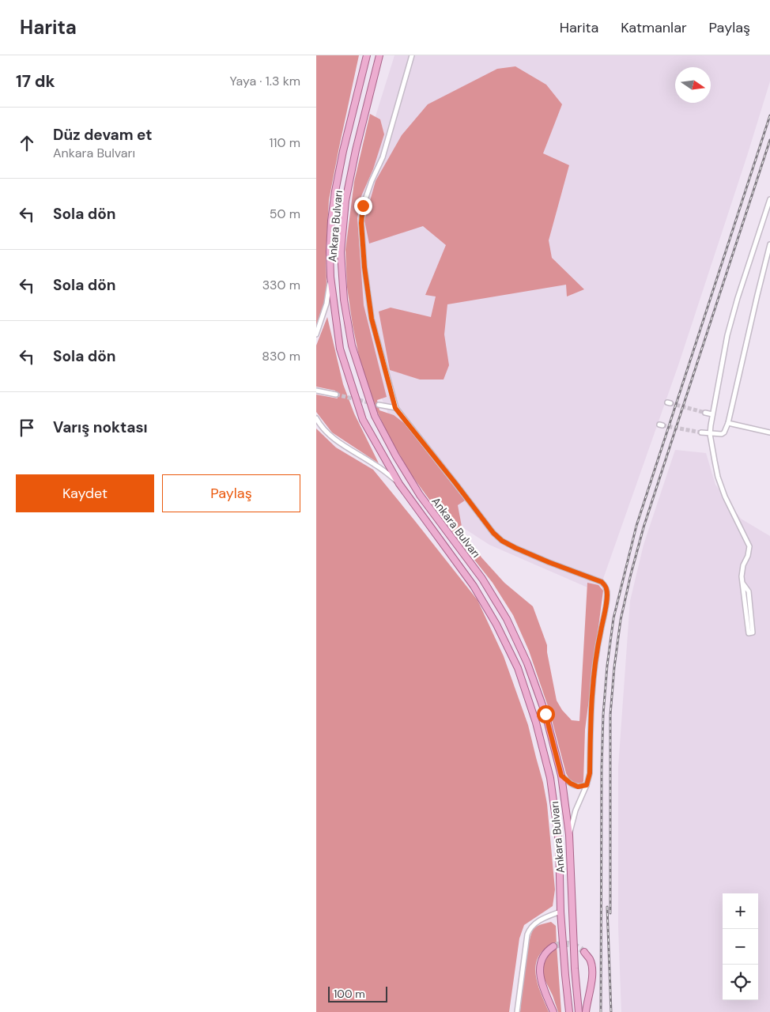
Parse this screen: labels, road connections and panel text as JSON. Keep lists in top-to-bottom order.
{
  "streets": {
    "main road": ["Ankara Bulvarı"]
  },
  "scale_bar": "100 m",
  "north": "right",
  "page": {
    "header": "Harita",
    "nav": ["Harita", "Katmanlar", "Paylaş"],
    "heading": ["17 dk", "Yaya · 1.3 km"],
    "list": [
      ["Düz devam et", "Ankara Bulvarı", "110 m"],
      ["Sola dön", "50 m"],
      ["Sola dön", "330 m"],
      ["Sola dön", "830 m"],
      "Varış noktası"
    ],
    "buttons": ["Kaydet", "Paylaş"],
    "map_buttons": ["+", "−"],
    "scale": "100 m"
  }
}
